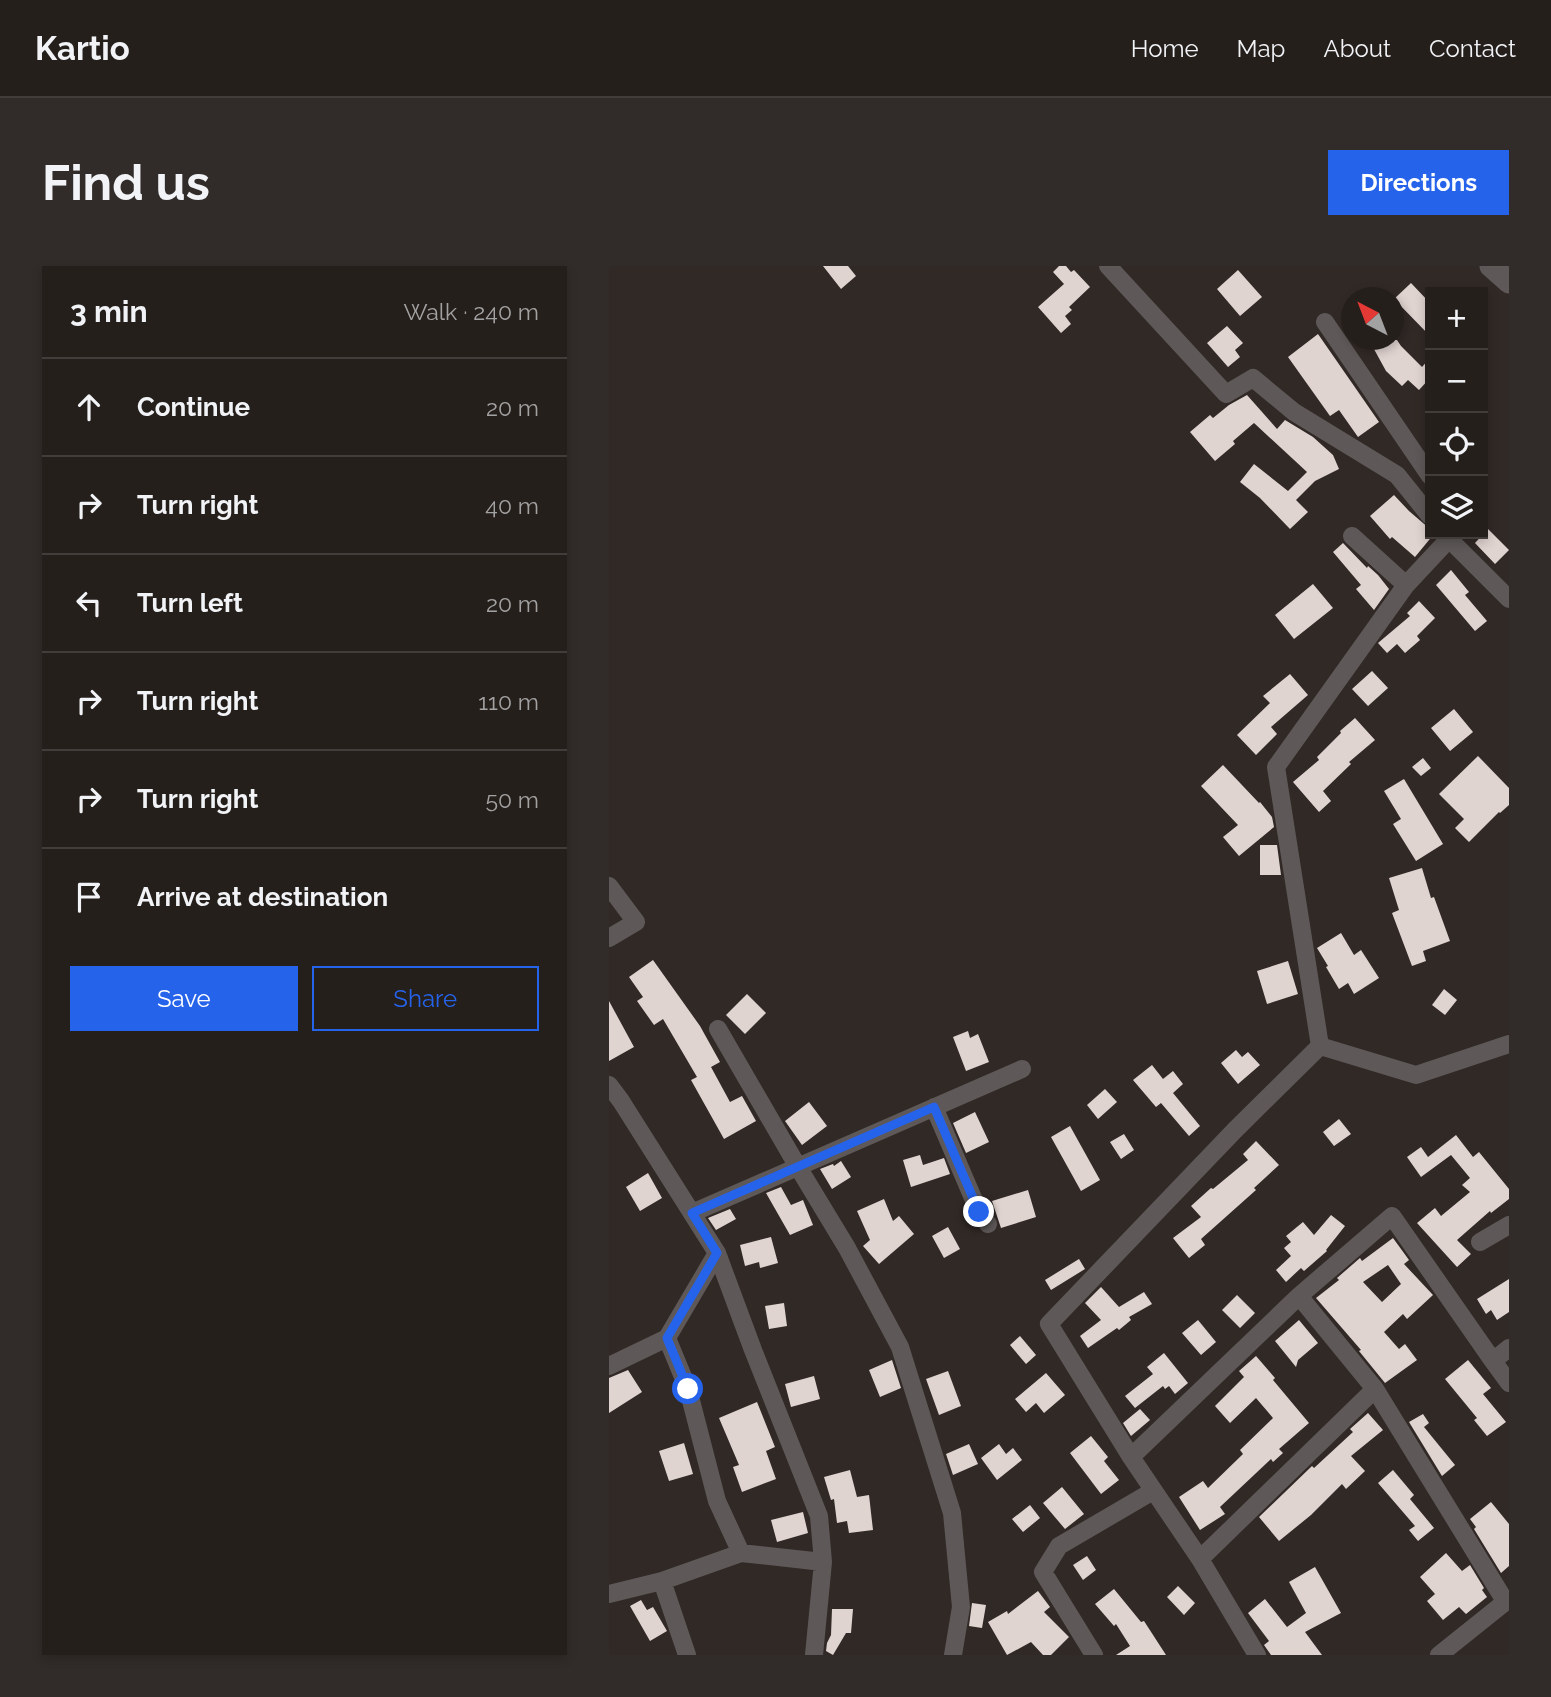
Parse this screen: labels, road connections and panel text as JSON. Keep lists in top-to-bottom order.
{
  "north": "top left",
  "page": {
    "header": "Kartio",
    "nav": [
      "Home",
      "Map",
      "About",
      "Contact"
    ],
    "buttons": [
      "Directions",
      ["Save", "Share"]
    ],
    "title": "Find us",
    "heading": ["3 min", "Walk · 240 m"],
    "map_buttons": ["+", "−"],
    "list": [
      ["Continue", "20 m"],
      ["Turn right", "40 m"],
      ["Turn left", "20 m"],
      ["Turn right", "110 m"],
      ["Turn right", "50 m"],
      "Arrive at destination"
    ]
  }
}
